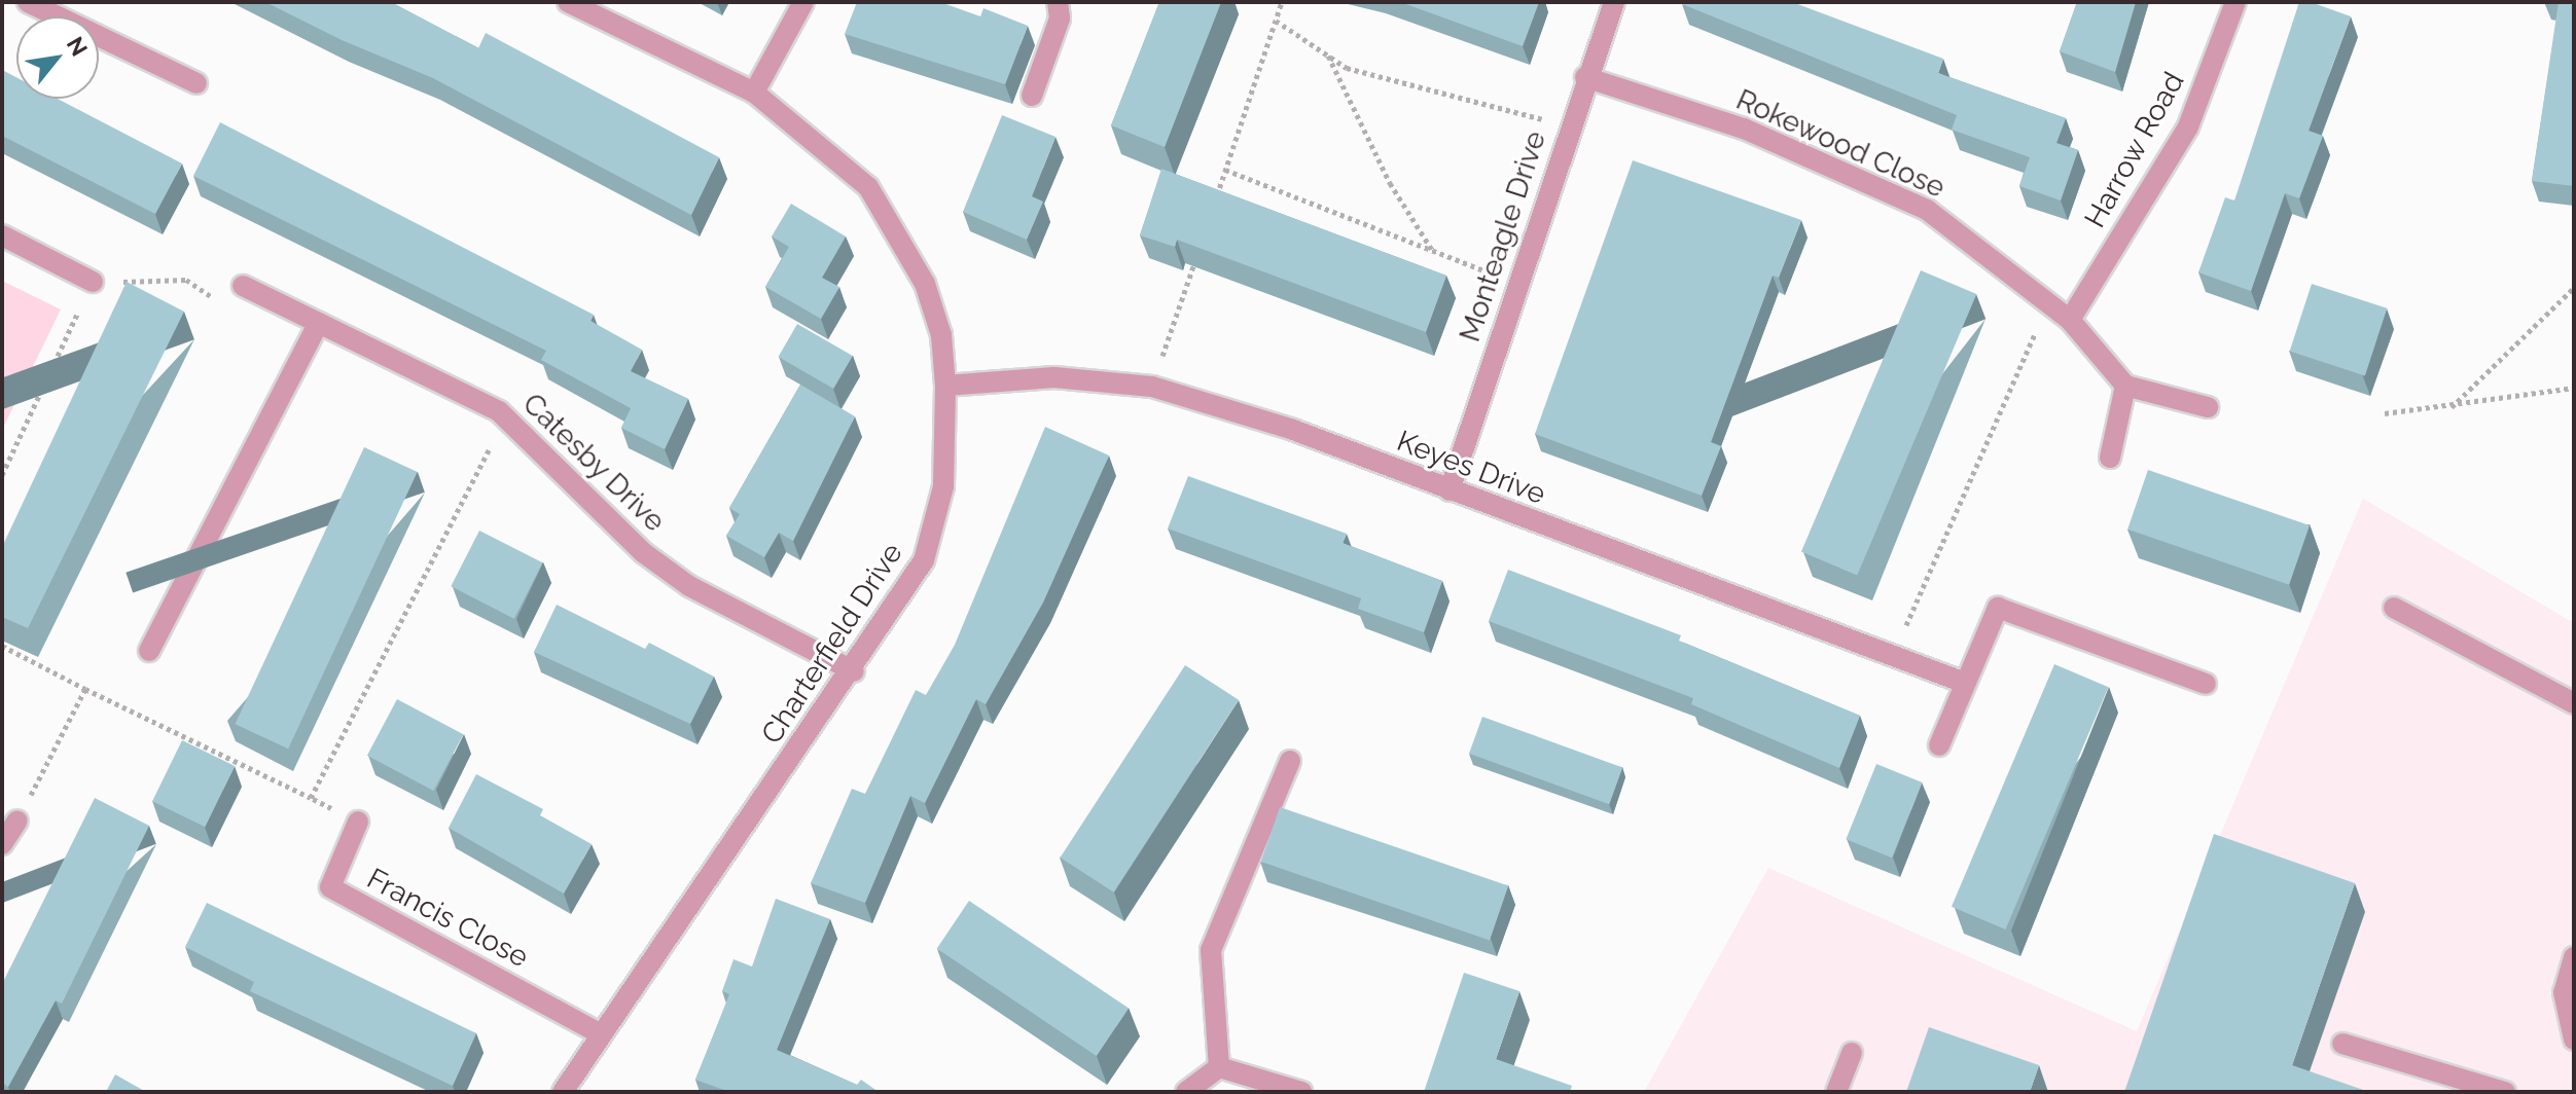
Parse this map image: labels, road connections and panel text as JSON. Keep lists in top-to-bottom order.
{
  "streets": {
    "street": [
      "Rokewood Close",
      "Harrow Road",
      "Monteagle Drive",
      "Catesby Drive",
      "Keyes Drive",
      "Charterfield Drive",
      "Francis Close"
    ]
  },
  "crossings": [
    ["Rokewood Close", "Harrow Road"],
    ["Rokewood Close", "Monteagle Drive"],
    ["Monteagle Drive", "Keyes Drive"],
    ["Catesby Drive", "Charterfield Drive"],
    ["Keyes Drive", "Charterfield Drive"],
    ["Charterfield Drive", "Francis Close"]
  ],
  "north": "top right"
}
